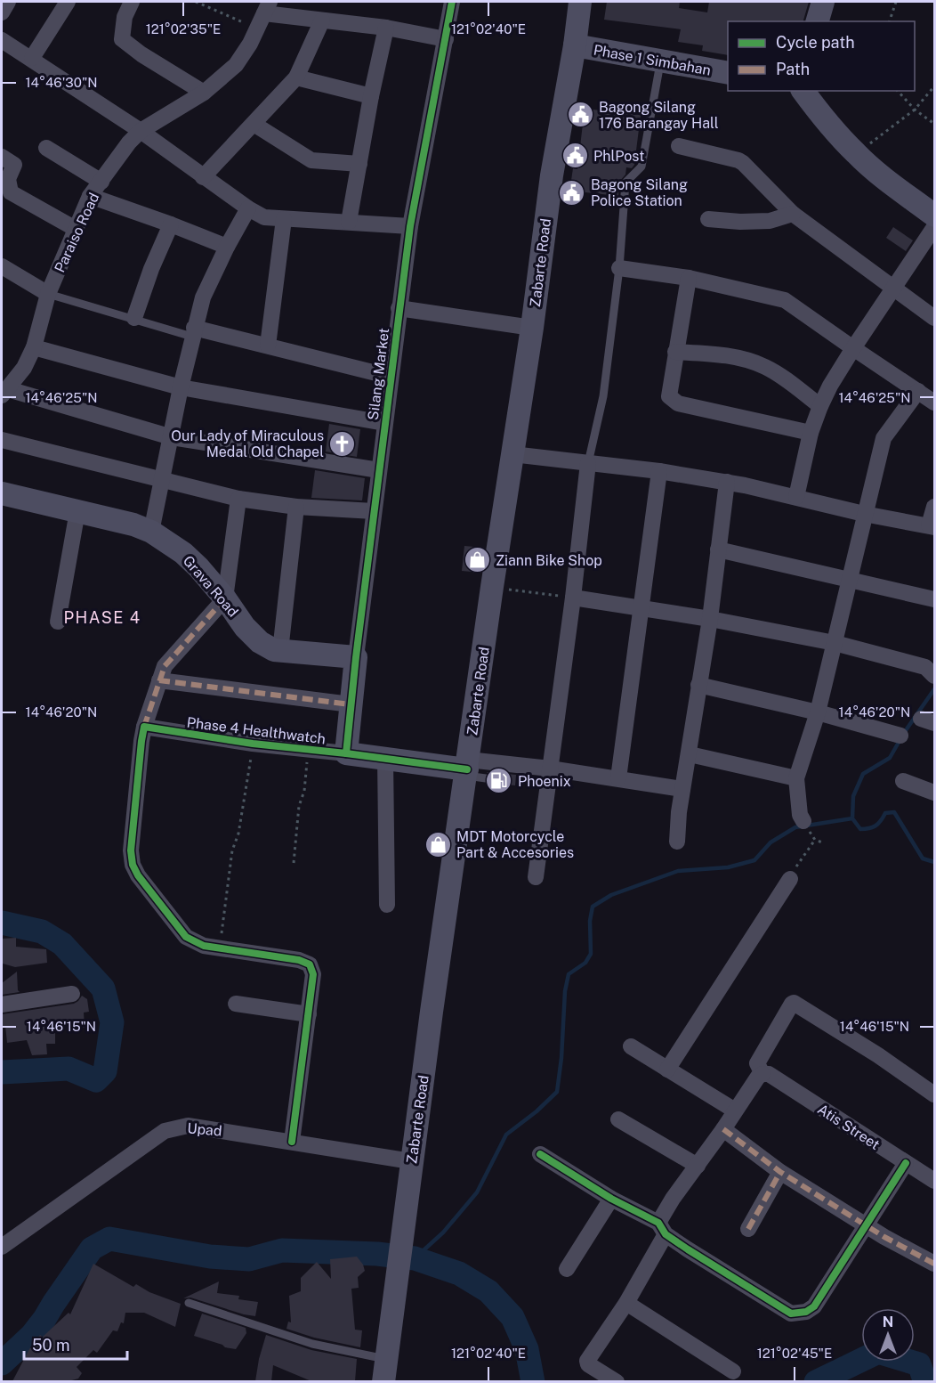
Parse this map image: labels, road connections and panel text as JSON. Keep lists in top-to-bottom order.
{
  "streets": {
    "main road": [
      "Phase 1 Simbahan",
      "Zabarte Road",
      "Silang Market",
      "Grava Road",
      "Phase 4 Healthwatch"
    ],
    "street": ["Paraiso Road", "Atis Street", "Upad"]
  },
  "crossings": [
    ["Phase 1 Simbahan", "Zabarte Road"],
    ["Zabarte Road", "Phase 4 Healthwatch"],
    ["Zabarte Road", "Upad"],
    ["Silang Market", "Grava Road"],
    ["Silang Market", "Phase 4 Healthwatch"]
  ],
  "districts": ["PHASE 4"],
  "places": {
    "public building": ["Bagong Silang 176 Barangay Hall", "PhlPost", "Bagong Silang Police Station"],
    "church": ["Our Lady of Miraculous Medal Old Chapel"],
    "shop": ["Ziann Bike Shop", "MDT Motorcycle Part & Accesories"],
    "fuel station": ["Phoenix"]
  },
  "legend": ["Cycle path", "Path"],
  "scale_bar": "50 m",
  "north": "top",
  "coordinates": [
    "121°02'35\"E",
    "121°02'40\"E",
    "14°46'30\"N",
    "14°46'25\"N",
    "14°46'20\"N",
    "14°46'15\"N",
    "121°02'45\"E"
  ]
}
